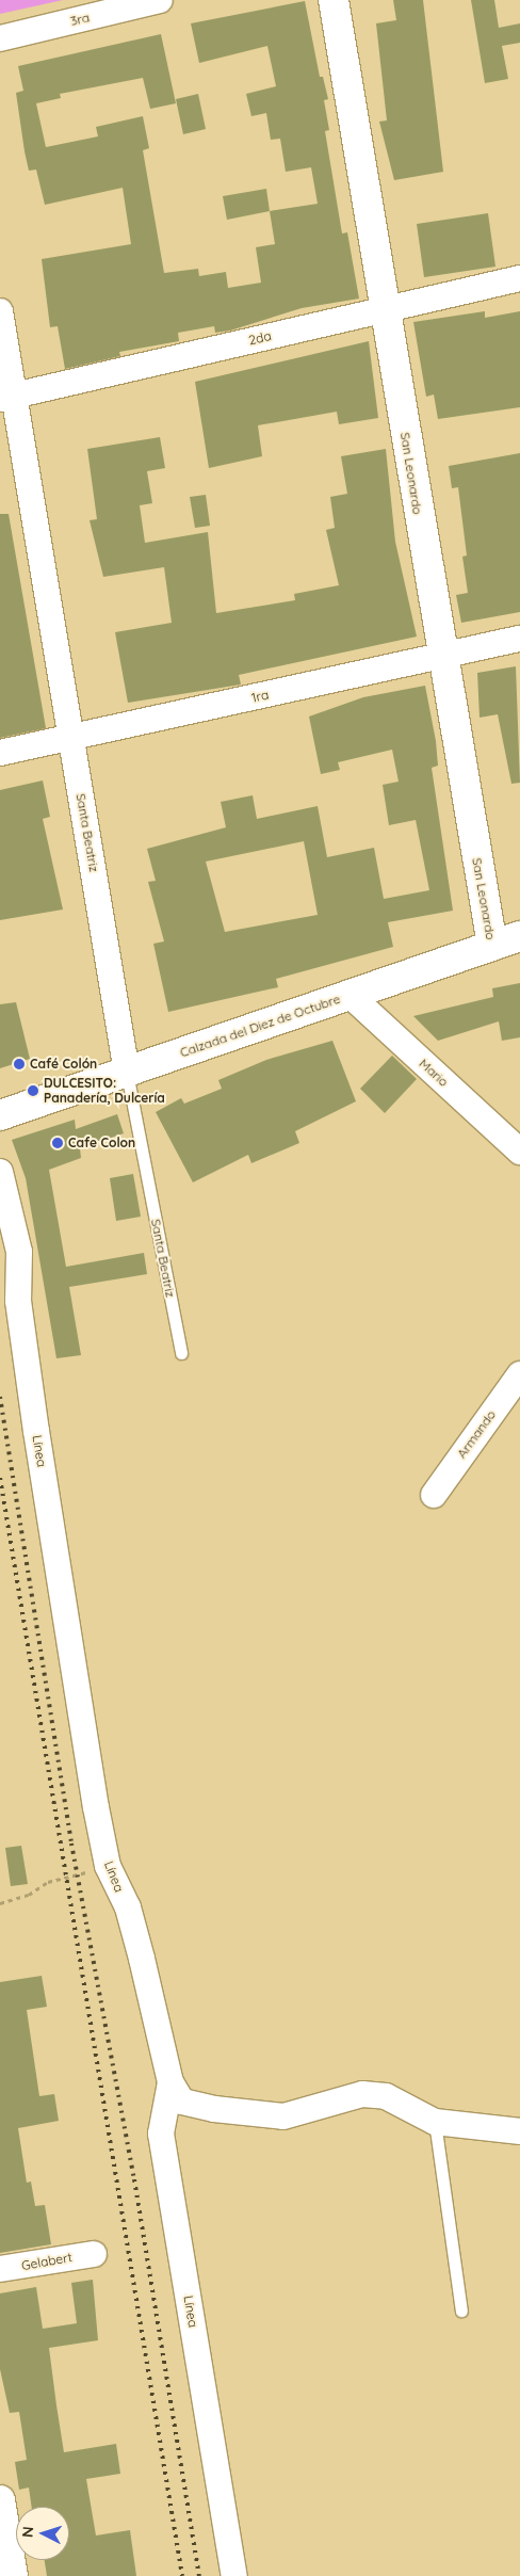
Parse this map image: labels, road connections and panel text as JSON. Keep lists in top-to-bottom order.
{
  "streets": {
    "street": [
      "3ra",
      "2da",
      "San Leonardo",
      "1ra",
      "Santa Beatriz",
      "Calzada del Diez de Octubre",
      "Mario",
      "Armando",
      "Línea",
      "Gelabert"
    ]
  },
  "crossings": [
    ["2da", "San Leonardo"],
    ["2da", "Santa Beatriz"],
    ["San Leonardo", "1ra"],
    ["San Leonardo", "Calzada del Diez de Octubre"],
    ["1ra", "Santa Beatriz"],
    ["Santa Beatriz", "Calzada del Diez de Octubre"],
    ["Calzada del Diez de Octubre", "Mario"]
  ],
  "places": ["Café Colón", "DULCESITO: Panadería, Dulcería", "Cafe Colon"],
  "north": "left"
}
